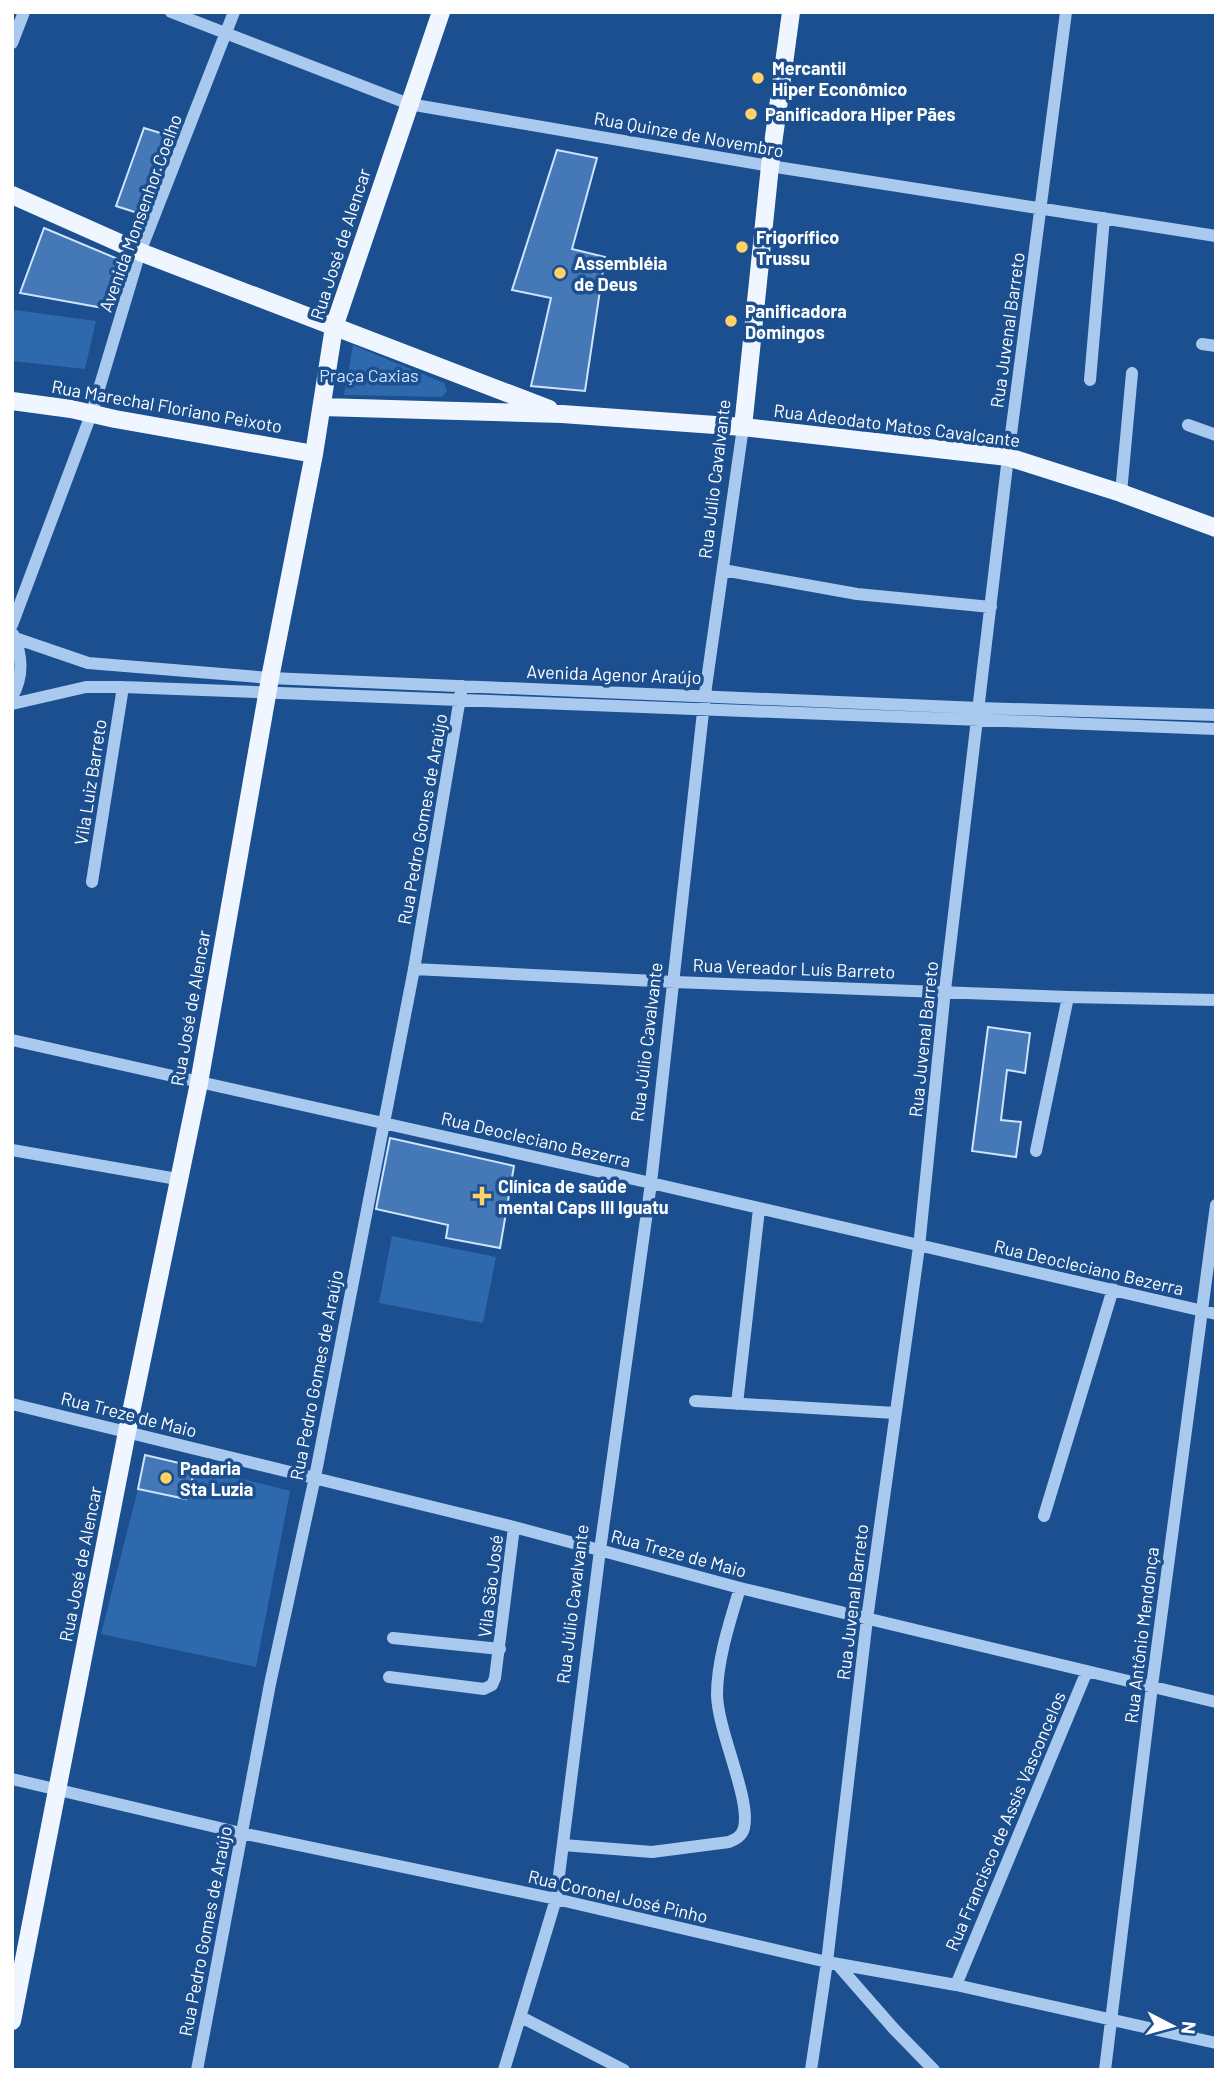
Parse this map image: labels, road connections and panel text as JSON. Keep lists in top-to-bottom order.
{
  "streets": {
    "main road": [
      "Rua José de Alencar",
      "Rua Marechal Floriano Peixoto",
      "Rua Adeodato Matos Cavalcante",
      "Rua Júlio Cavalvante"
    ],
    "street": [
      "Rua Quinze de Novembro",
      "Avenida Monsenhor Coelho",
      "Rua Juvenal Barreto",
      "Avenida Agenor Araújo",
      "Vila Luiz Barreto",
      "Rua Pedro Gomes de Araújo",
      "Rua Vereador Luís Barreto",
      "Rua Deocleciano Bezerra",
      "Rua Treze de Maio",
      "Vila São José",
      "Rua Antônio Mendonça",
      "Rua Francisco de Assis Vasconcelos",
      "Rua Coronel José Pinho"
    ]
  },
  "crossings": [
    ["Rua Quinze de Novembro", "Avenida Monsenhor Coelho"],
    ["Rua Quinze de Novembro", "Rua José de Alencar"],
    ["Rua Quinze de Novembro", "Rua Juvenal Barreto"],
    ["Rua Quinze de Novembro", "Rua Júlio Cavalvante"],
    ["Avenida Monsenhor Coelho", "Rua Marechal Floriano Peixoto"],
    ["Avenida Monsenhor Coelho", "Rua Adeodato Matos Cavalcante"],
    ["Avenida Monsenhor Coelho", "Avenida Agenor Araújo"],
    ["Rua José de Alencar", "Rua Marechal Floriano Peixoto"],
    ["Rua José de Alencar", "Rua Adeodato Matos Cavalcante"],
    ["Rua José de Alencar", "Avenida Agenor Araújo"],
    ["Rua José de Alencar", "Rua Deocleciano Bezerra"],
    ["Rua José de Alencar", "Rua Treze de Maio"],
    ["Rua José de Alencar", "Rua Coronel José Pinho"],
    ["Rua Juvenal Barreto", "Rua Adeodato Matos Cavalcante"],
    ["Rua Juvenal Barreto", "Avenida Agenor Araújo"],
    ["Rua Juvenal Barreto", "Rua Vereador Luís Barreto"],
    ["Rua Juvenal Barreto", "Rua Deocleciano Bezerra"],
    ["Rua Juvenal Barreto", "Rua Treze de Maio"],
    ["Rua Juvenal Barreto", "Rua Coronel José Pinho"],
    ["Rua Adeodato Matos Cavalcante", "Rua Júlio Cavalvante"],
    ["Rua Júlio Cavalvante", "Avenida Agenor Araújo"],
    ["Rua Júlio Cavalvante", "Rua Vereador Luís Barreto"],
    ["Rua Júlio Cavalvante", "Rua Deocleciano Bezerra"],
    ["Rua Júlio Cavalvante", "Rua Treze de Maio"],
    ["Rua Júlio Cavalvante", "Rua Coronel José Pinho"],
    ["Avenida Agenor Araújo", "Vila Luiz Barreto"],
    ["Avenida Agenor Araújo", "Rua Pedro Gomes de Araújo"],
    ["Rua Pedro Gomes de Araújo", "Rua Vereador Luís Barreto"],
    ["Rua Pedro Gomes de Araújo", "Rua Deocleciano Bezerra"],
    ["Rua Pedro Gomes de Araújo", "Rua Treze de Maio"],
    ["Rua Pedro Gomes de Araújo", "Rua Coronel José Pinho"],
    ["Rua Deocleciano Bezerra", "Rua Antônio Mendonça"],
    ["Rua Treze de Maio", "Vila São José"],
    ["Rua Treze de Maio", "Rua Antônio Mendonça"],
    ["Rua Treze de Maio", "Rua Francisco de Assis Vasconcelos"],
    ["Rua Antônio Mendonça", "Rua Coronel José Pinho"],
    ["Rua Francisco de Assis Vasconcelos", "Rua Coronel José Pinho"]
  ],
  "parks": ["Praça Caxias"],
  "places": {
    "other": [
      "Mercantil Hiper Econômico",
      "Panificadora Hiper Pães",
      "Frigorífico Trussu",
      "Assembléia de Deus",
      "Panificadora Domingos",
      "Padaria Sta Luzia"
    ],
    "health": ["Clínica de saúde mental Caps III Iguatu"]
  },
  "north": "right"
}
